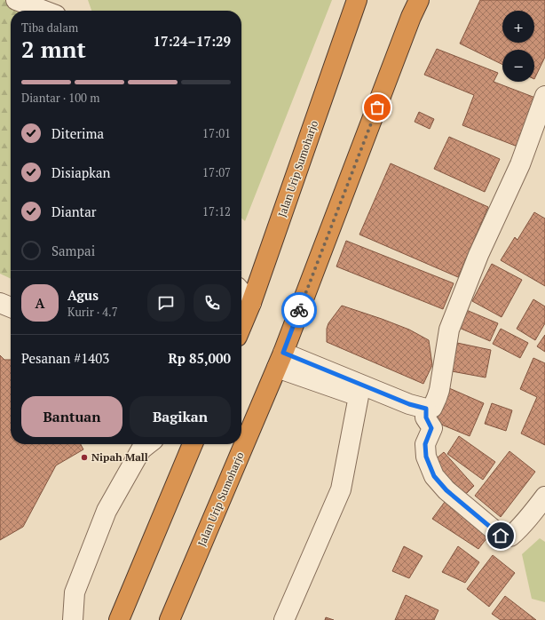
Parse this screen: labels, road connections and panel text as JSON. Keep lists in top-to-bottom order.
{
  "streets": {
    "highway": ["Jalan Urip Sumoharjo"]
  },
  "places": ["Nipah Mall"],
  "page": {
    "map_buttons": ["+", "−"],
    "heading": ["2 mnt", "Tiba dalam", "17:24–17:29"],
    "panel": [
      "Agus",
      "Kurir · 4.7",
      "Pesanan #1403",
      "Rp 85,000"
    ],
    "bar": "Diantar · 100 m",
    "list": [
      ["Diterima", "17:01"],
      ["Disiapkan", "17:07"],
      ["Diantar", "17:12"],
      "Sampai"
    ],
    "round": "A",
    "buttons": ["Bantuan", "Bagikan"]
  }
}
